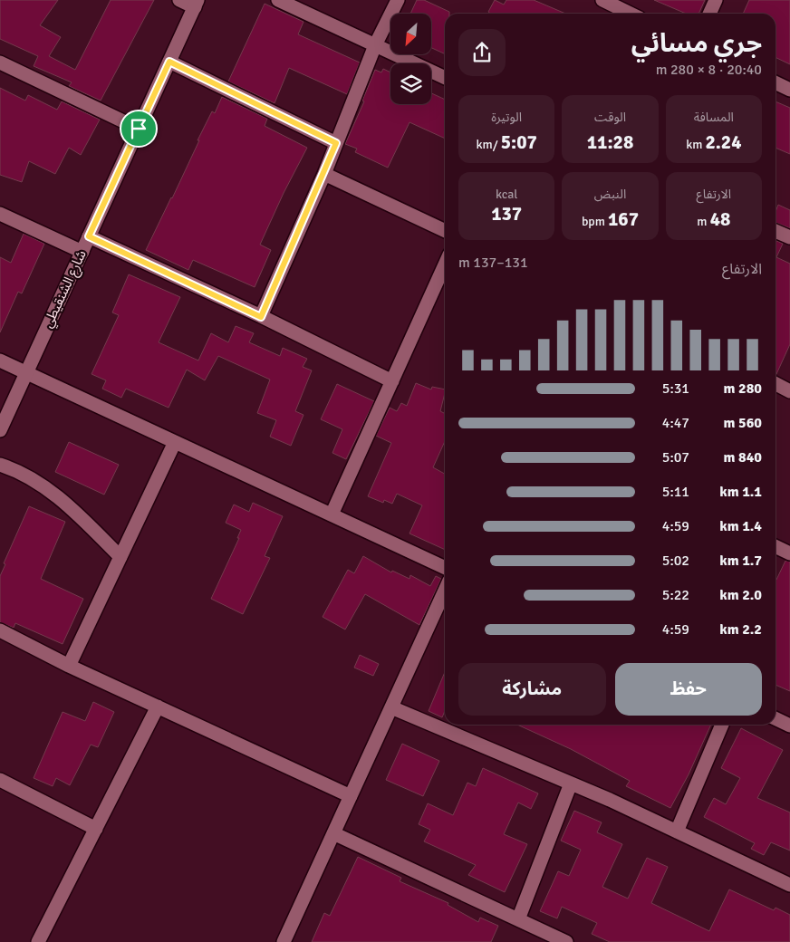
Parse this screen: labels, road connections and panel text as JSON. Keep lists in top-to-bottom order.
{
  "streets": {
    "street": ["شارع الشنقيطي"]
  },
  "north": "bottom left",
  "page": {
    "heading": ["جري مسائي", "20:40 · 8 × 280 m"],
    "stats": [
      ["المسافة", "2.24 km"],
      ["الوقت", "11:28"],
      ["الوتيرة", "5:07 /km"],
      ["الارتفاع", "48 m"],
      ["النبض", "167 bpm"],
      ["kcal", "137"]
    ],
    "chart": ["الارتفاع", "131–137 m"],
    "list": [
      {
        "name": "280 m",
        "note": "5:31"
      },
      {
        "name": "560 m",
        "note": "4:47"
      },
      {
        "name": "840 m",
        "note": "5:07"
      },
      {
        "name": "1.1 km",
        "note": "5:11"
      },
      {
        "name": "1.4 km",
        "note": "4:59"
      },
      {
        "name": "1.7 km",
        "note": "5:02"
      },
      {
        "name": "2.0 km",
        "note": "5:22"
      },
      {
        "name": "2.2 km",
        "note": "4:59"
      }
    ],
    "buttons": ["حفظ", "مشاركة"]
  }
}
